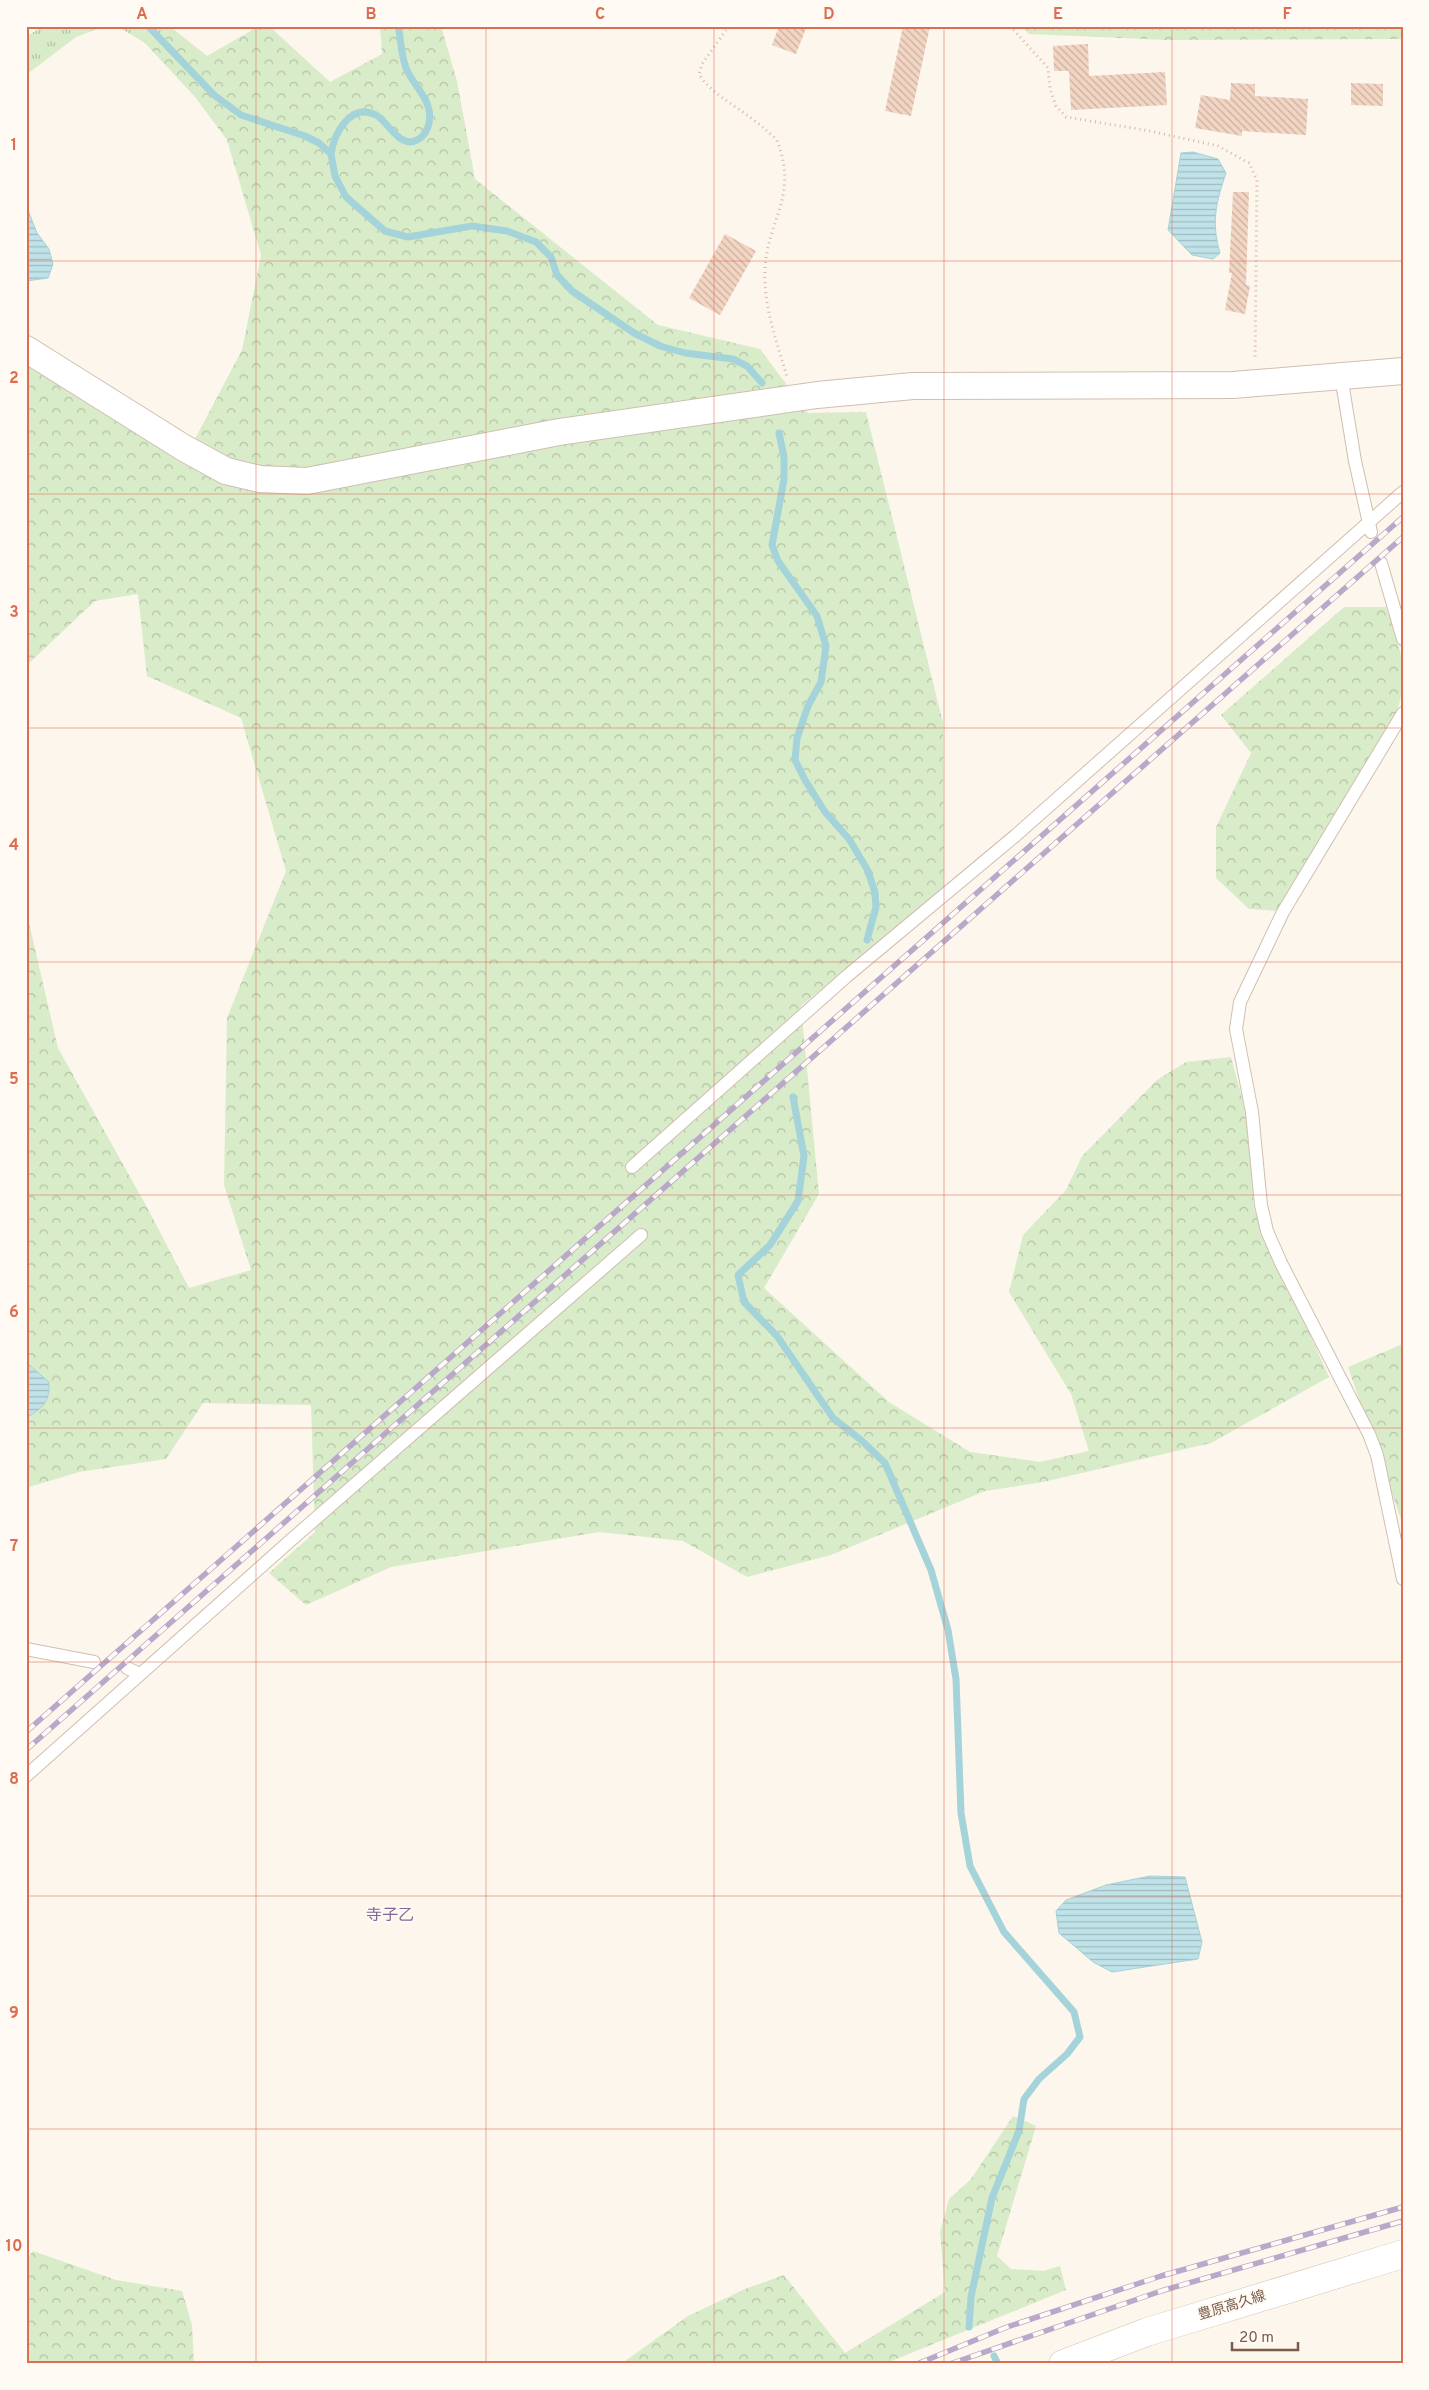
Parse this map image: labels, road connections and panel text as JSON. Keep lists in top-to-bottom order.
{
  "streets": {
    "main road": ["豊原高久線"]
  },
  "districts": ["寺子乙"],
  "scale_bar": "20 m",
  "grid": {
    "columns": [
      "A",
      "B",
      "C",
      "D",
      "E",
      "F"
    ],
    "rows": [
      "1",
      "2",
      "3",
      "4",
      "5",
      "6",
      "7",
      "8",
      "9",
      "10"
    ]
  }
}
